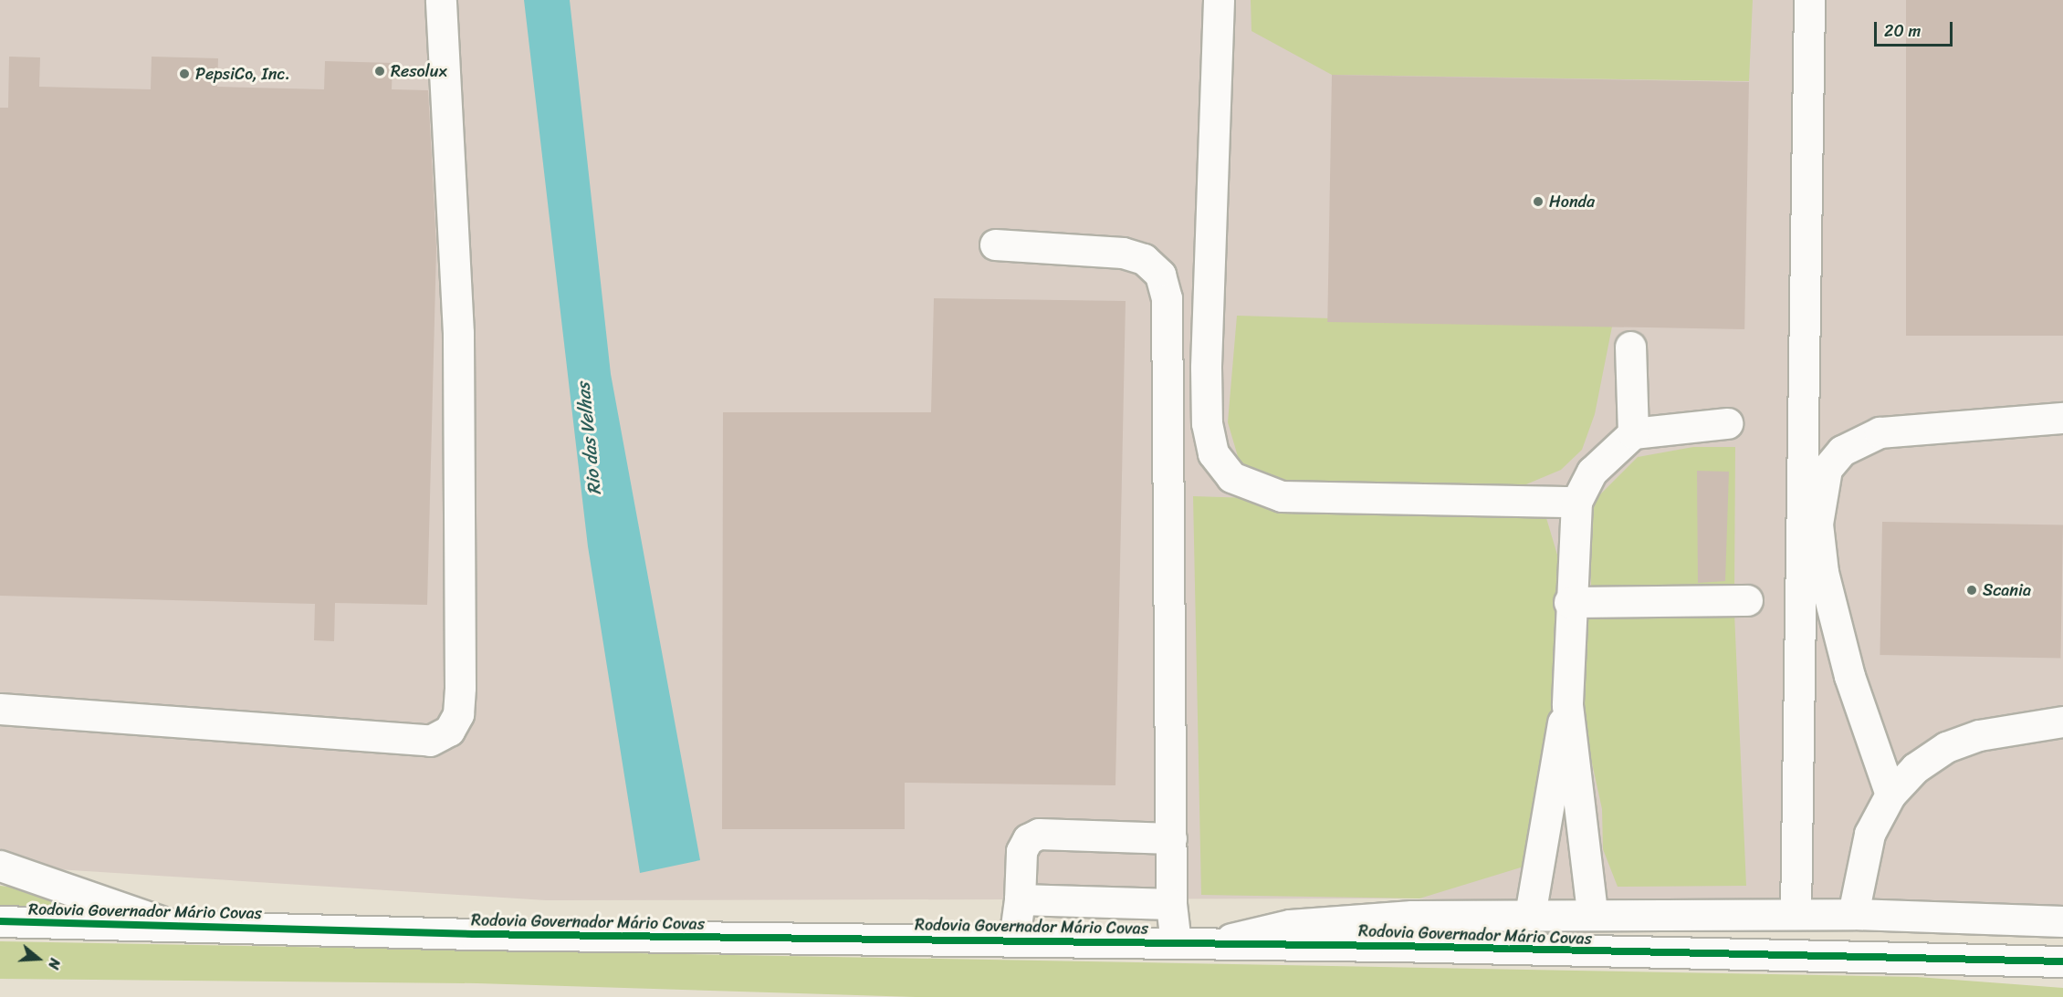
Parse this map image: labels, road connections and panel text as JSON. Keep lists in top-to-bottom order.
{
  "streets": {
    "main road": ["Rodovia Governador Mário Covas"]
  },
  "water": ["Rio das Velhas"],
  "places": [
    "Resolux",
    "PepsiCo, Inc.",
    "Honda",
    "Scania"
  ],
  "scale_bar": "20 m",
  "north": "right"
}
